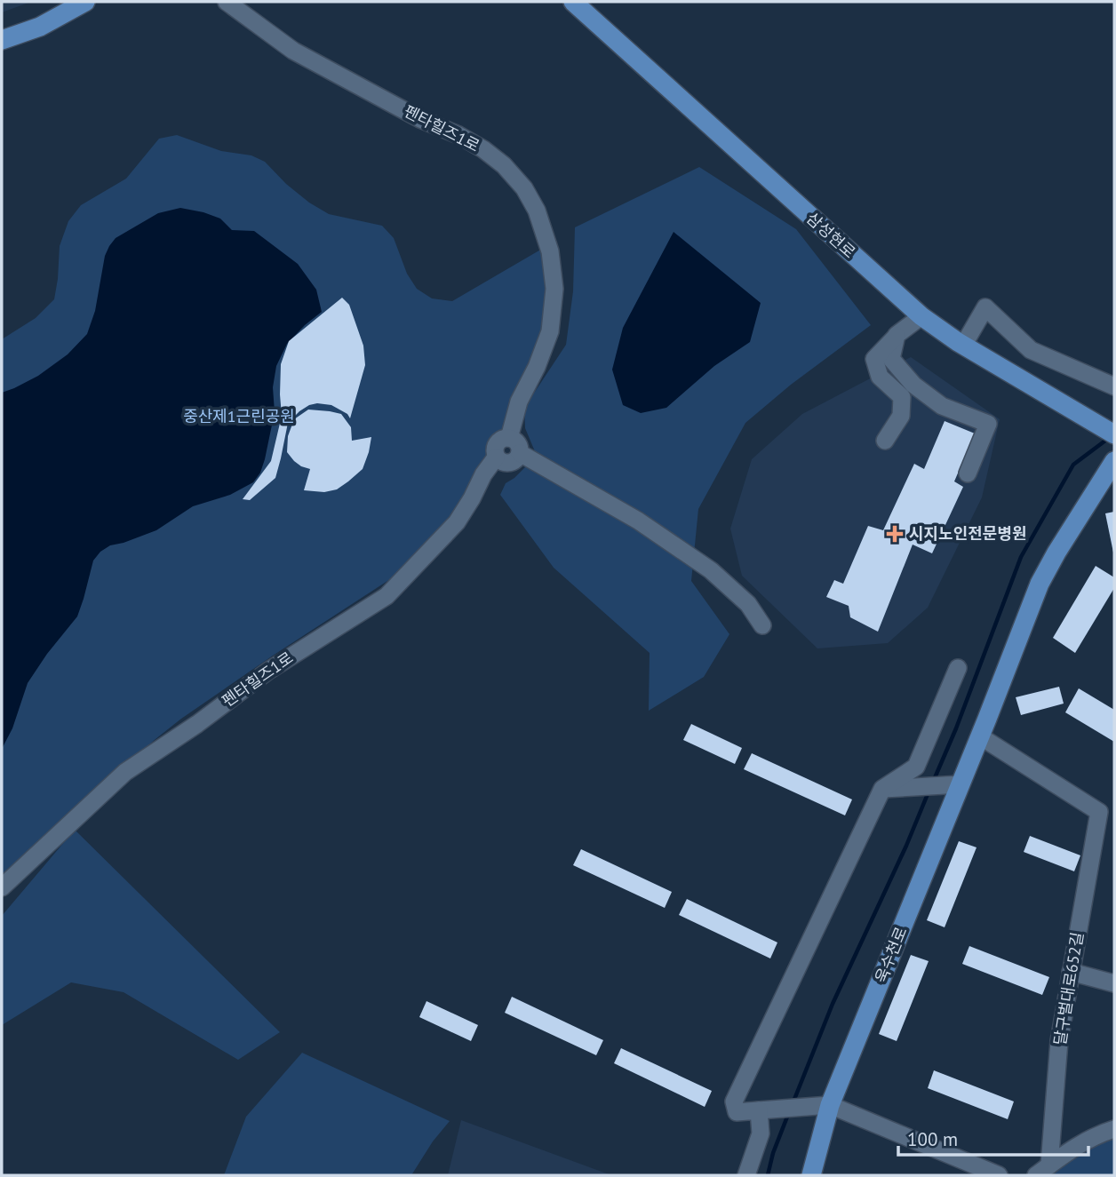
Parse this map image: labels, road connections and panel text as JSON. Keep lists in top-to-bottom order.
{
  "streets": {
    "main road": ["삼성현로", "욱수천로"],
    "street": ["펜타힐즈1로", "달구벌대로652길"]
  },
  "crossings": [
    ["욱수천로", "달구벌대로652길"]
  ],
  "parks": ["중산제1근린공원"],
  "places": {
    "health": ["시지노인전문병원"]
  },
  "scale_bar": "100 m"
}
